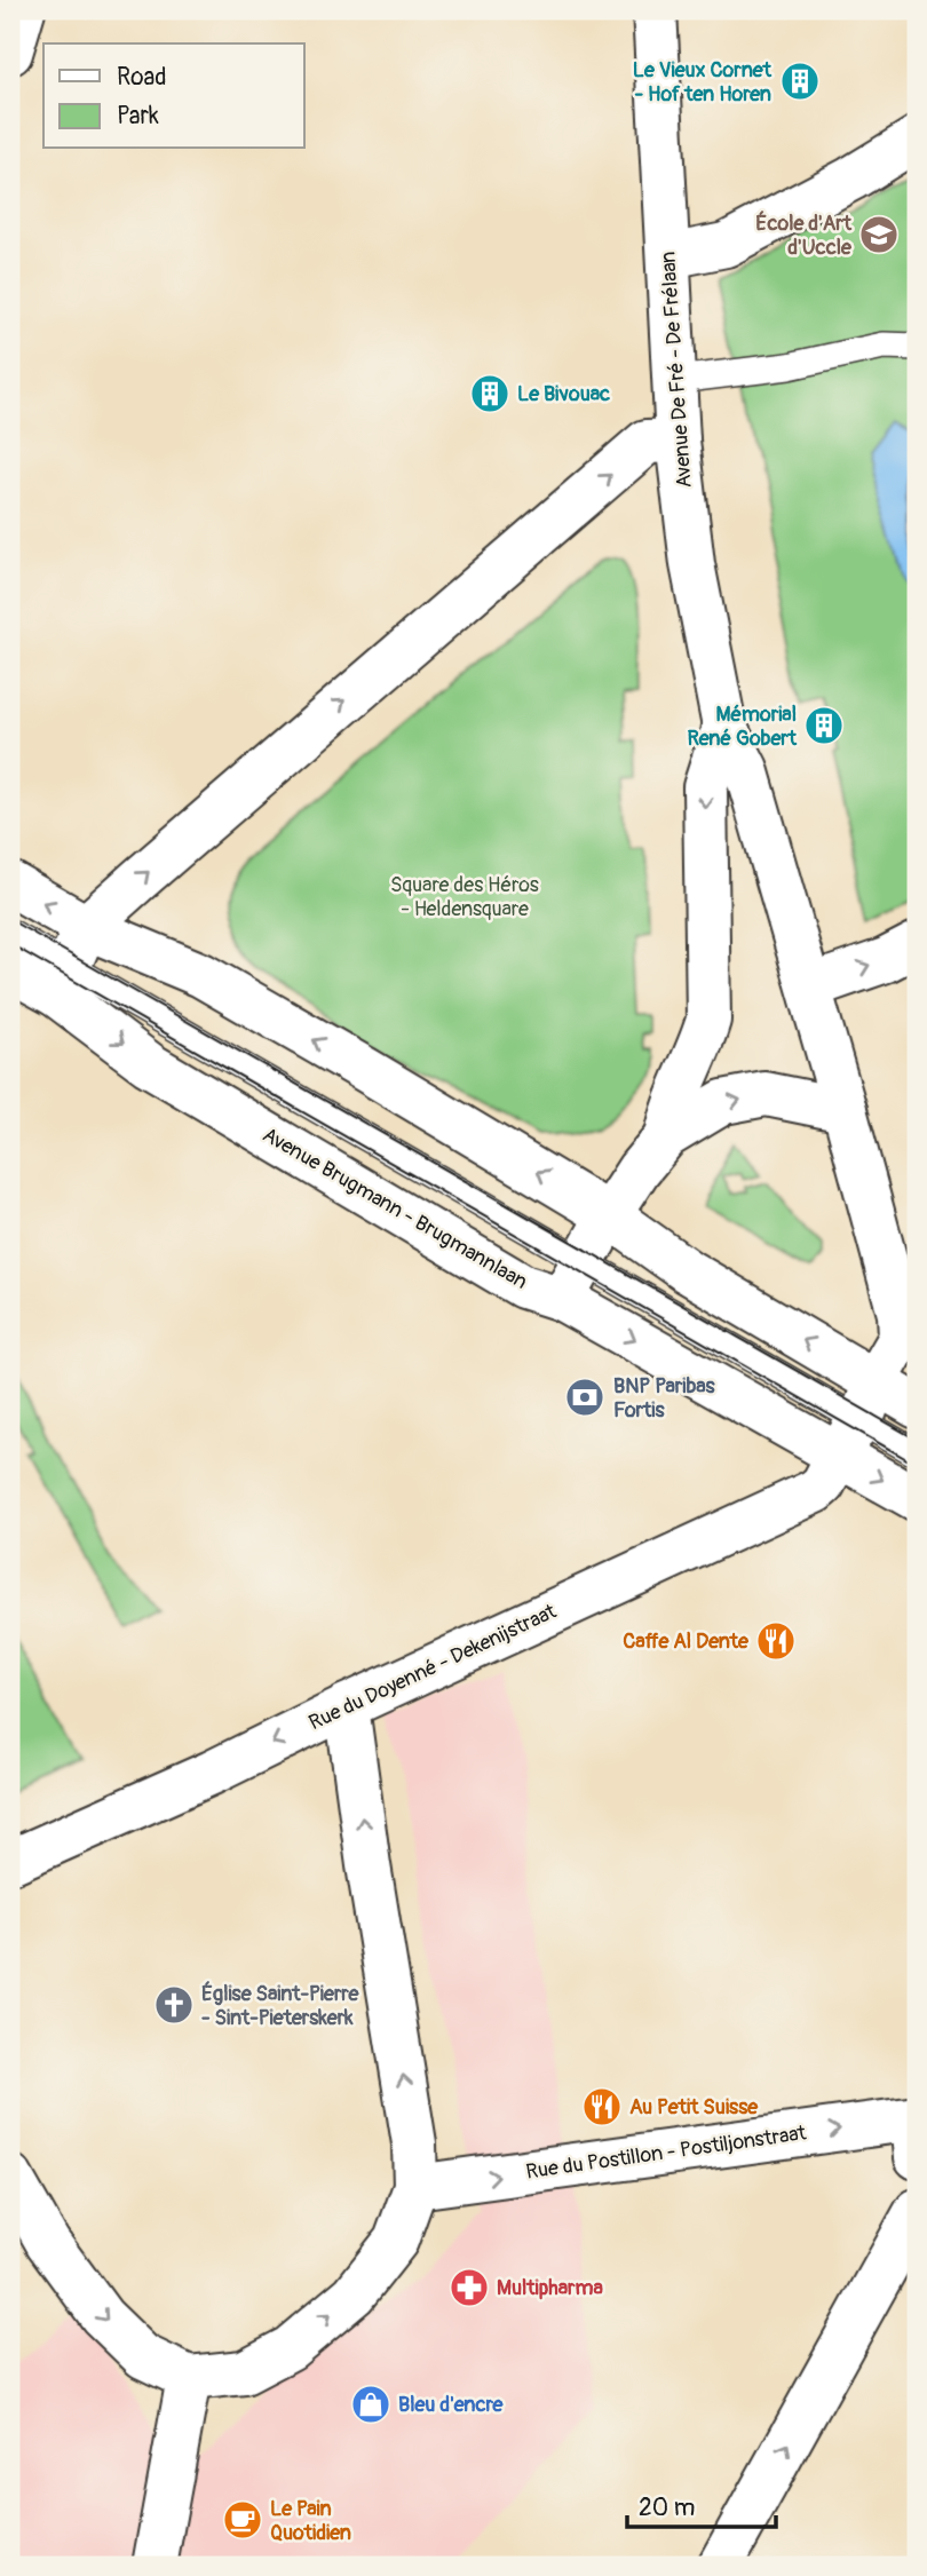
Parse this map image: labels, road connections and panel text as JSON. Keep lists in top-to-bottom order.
{
  "streets": {
    "main road": [
      "Avenue De Fré - De Frélaan",
      "Avenue Brugmann - Brugmannlaan",
      "Rue du Doyenné - Dekenijstraat",
      "Rue du Postillon - Postiljonstraat"
    ]
  },
  "crossings": [
    ["Avenue De Fré - De Frélaan", "Avenue Brugmann - Brugmannlaan"],
    ["Avenue De Fré - De Frélaan", "Rue du Doyenné - Dekenijstraat"],
    ["Avenue Brugmann - Brugmannlaan", "Rue du Doyenné - Dekenijstraat"]
  ],
  "one_way": ["Rue du Doyenné - Dekenijstraat", "Rue du Postillon - Postiljonstraat"],
  "parks": ["Square des Héros - Heldensquare"],
  "places": {
    "building": ["Le Vieux Cornet - Hof ten Horen", "Le Bivouac", "Mémorial René Gobert"],
    "school or university": ["École d'Art d'Uccle"],
    "bank": ["BNP Paribas Fortis"],
    "restaurant": ["Caffe Al Dente", "Au Petit Suisse"],
    "church": ["Église Saint-Pierre - Sint-Pieterskerk"],
    "pharmacy": ["Multipharma"],
    "shop": ["Bleu d'encre"],
    "cafe": ["Le Pain Quotidien"]
  },
  "legend": ["Road", "Park"],
  "scale_bar": "20 m"
}
